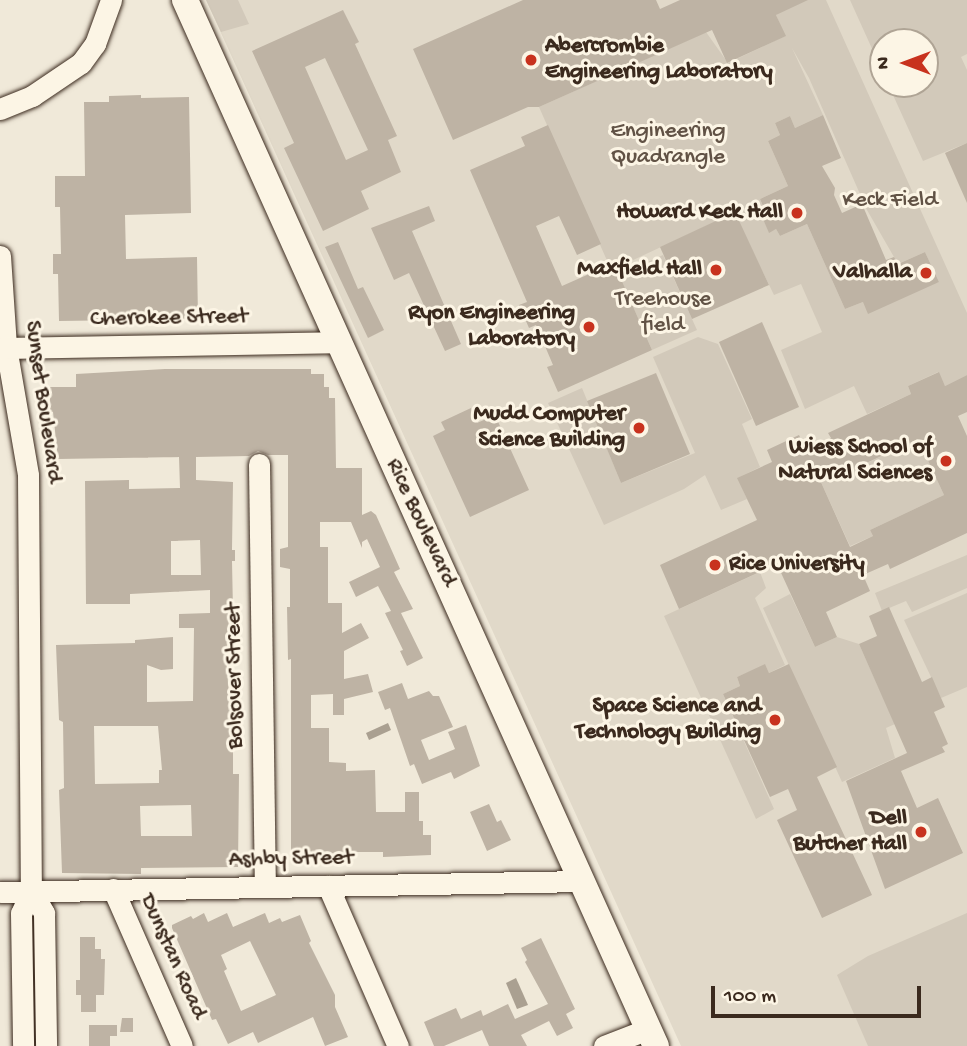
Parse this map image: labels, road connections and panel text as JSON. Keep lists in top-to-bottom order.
{
  "streets": {
    "main road": ["Rice Boulevard"],
    "street": [
      "Cherokee Street",
      "Sunset Boulevard",
      "Bolsover Street",
      "Ashby Street",
      "Dunstan Road"
    ]
  },
  "crossings": [
    ["Cherokee Street", "Sunset Boulevard"],
    ["Cherokee Street", "Rice Boulevard"],
    ["Sunset Boulevard", "Ashby Street"],
    ["Rice Boulevard", "Ashby Street"],
    ["Bolsover Street", "Ashby Street"],
    ["Ashby Street", "Dunstan Road"]
  ],
  "parks": ["Engineering Quadrangle", "Keck Field", "Treehouse field"],
  "places": [
    "Abercrombie Engineering Laboratory",
    "Howard Keck Hall",
    "Maxfield Hall",
    "Valhalla",
    "Ryon Engineering Laboratory",
    "Mudd Computer Science Building",
    "Wiess School of Natural Sciences",
    "Rice University",
    "Space Science and Technology Building",
    "Dell Butcher Hall"
  ],
  "scale_bar": "100 m",
  "north": "left"
}
